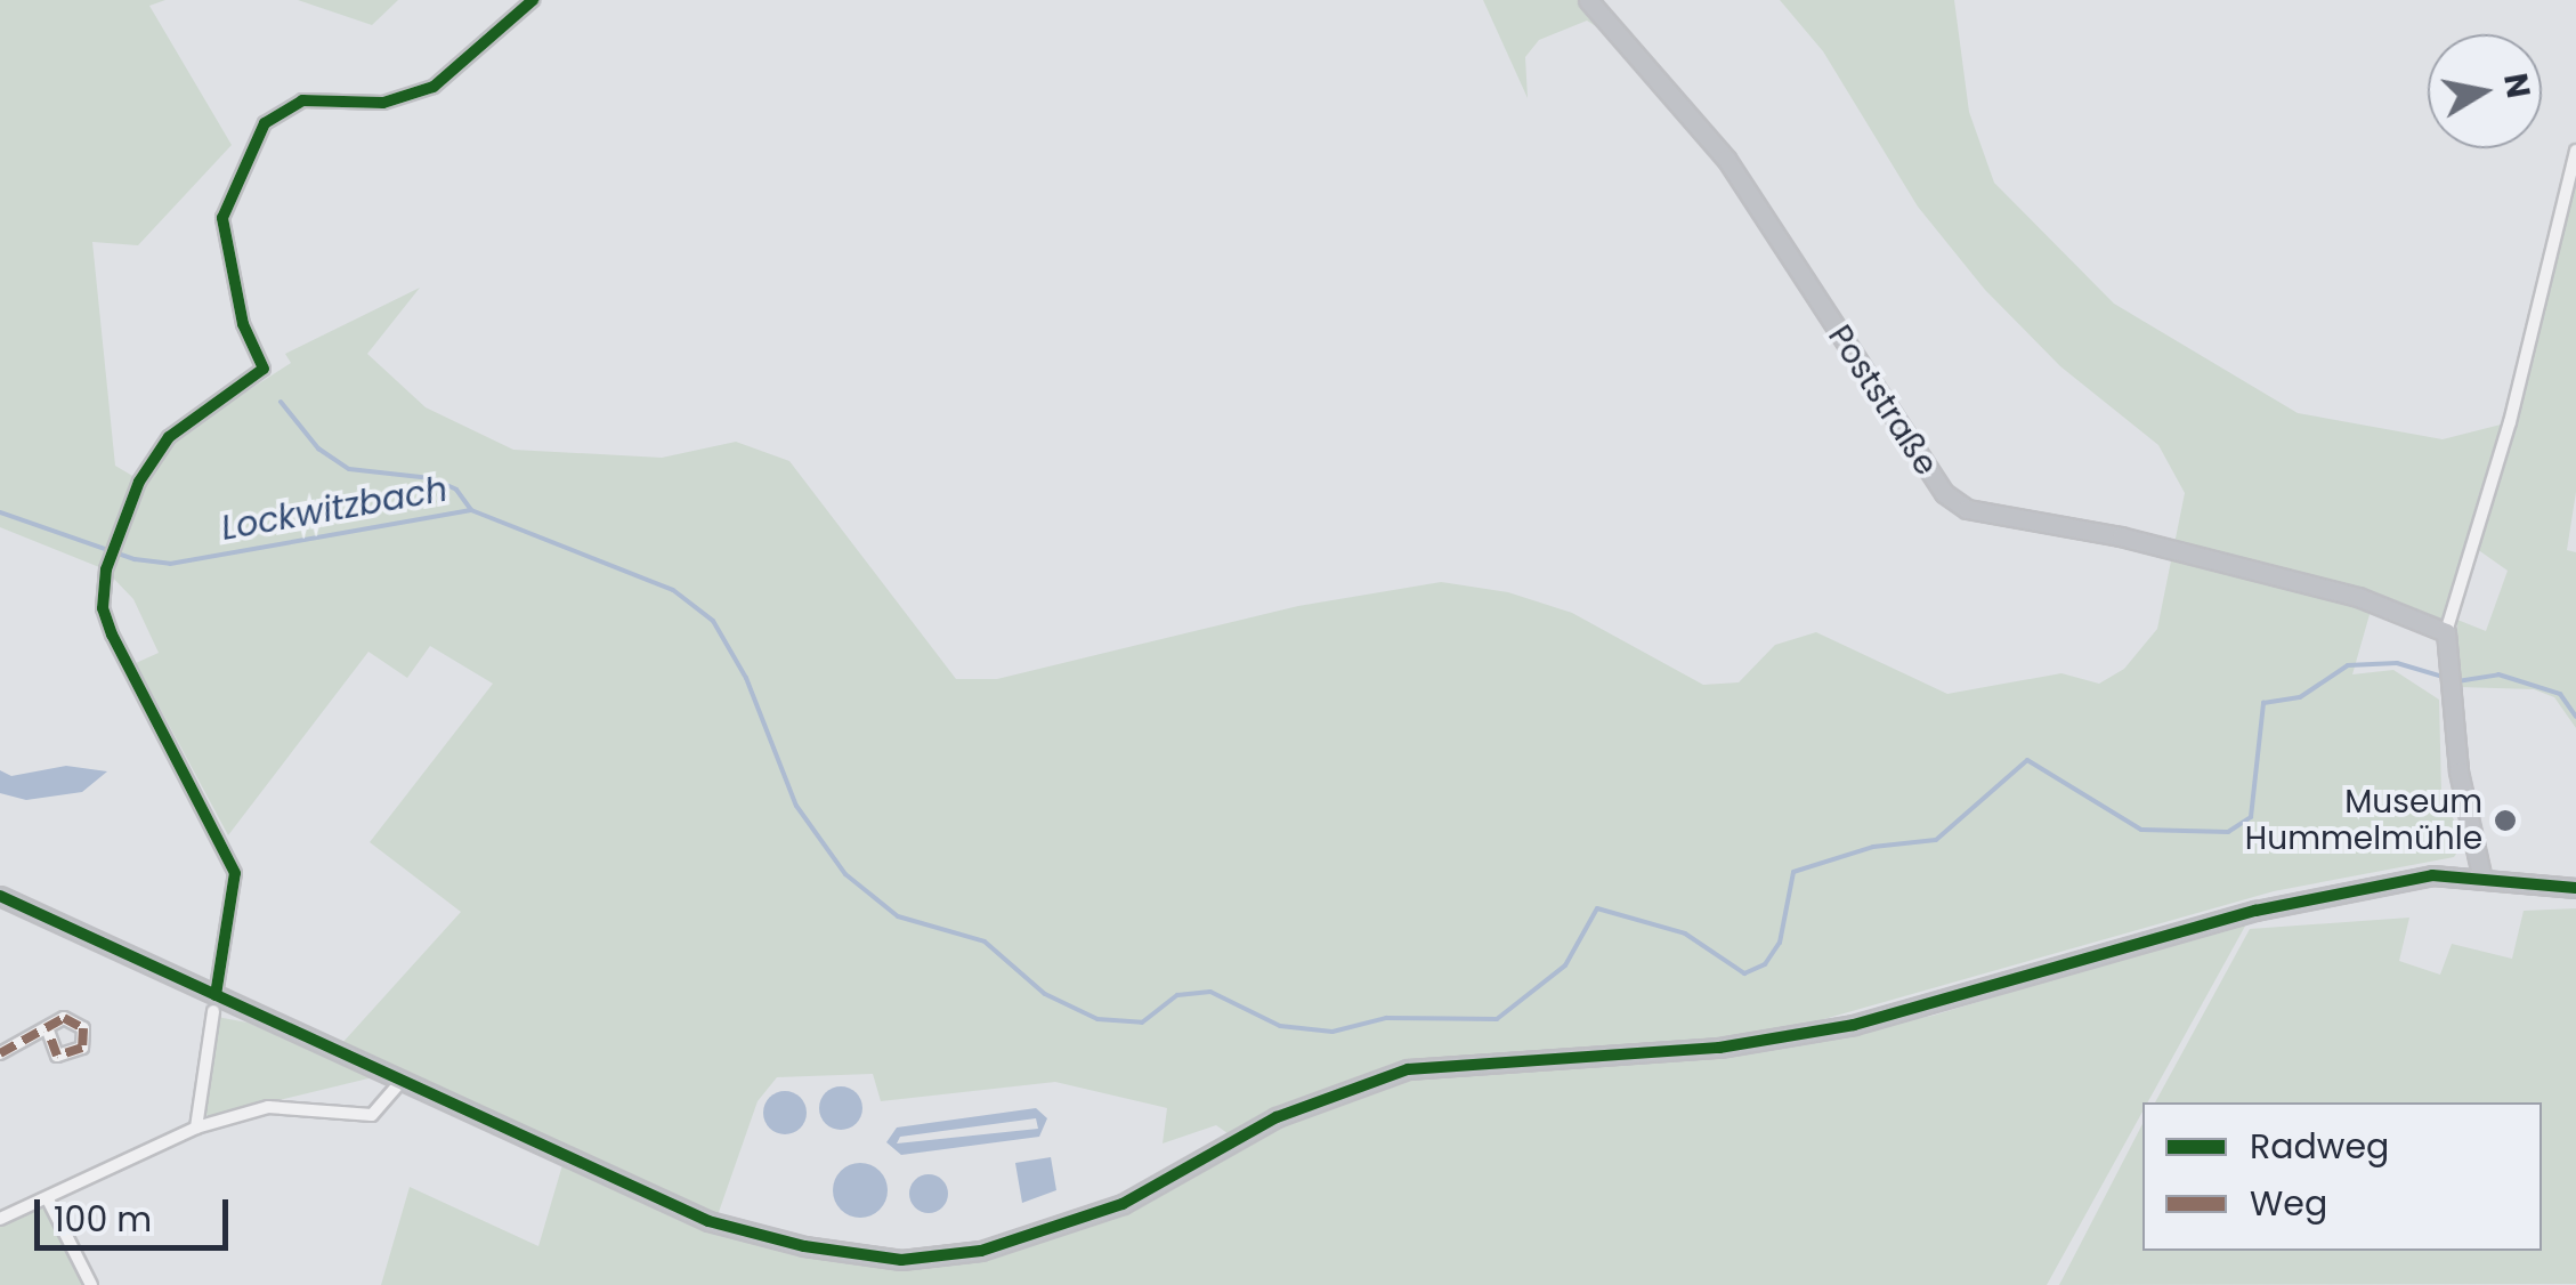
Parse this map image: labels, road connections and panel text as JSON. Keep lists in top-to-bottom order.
{
  "streets": {
    "main road": ["Poststraße"]
  },
  "water": ["Lockwitzbach"],
  "places": ["Museum Hummelmühle"],
  "legend": ["Radweg", "Weg"],
  "scale_bar": "100 m",
  "north": "right"
}
